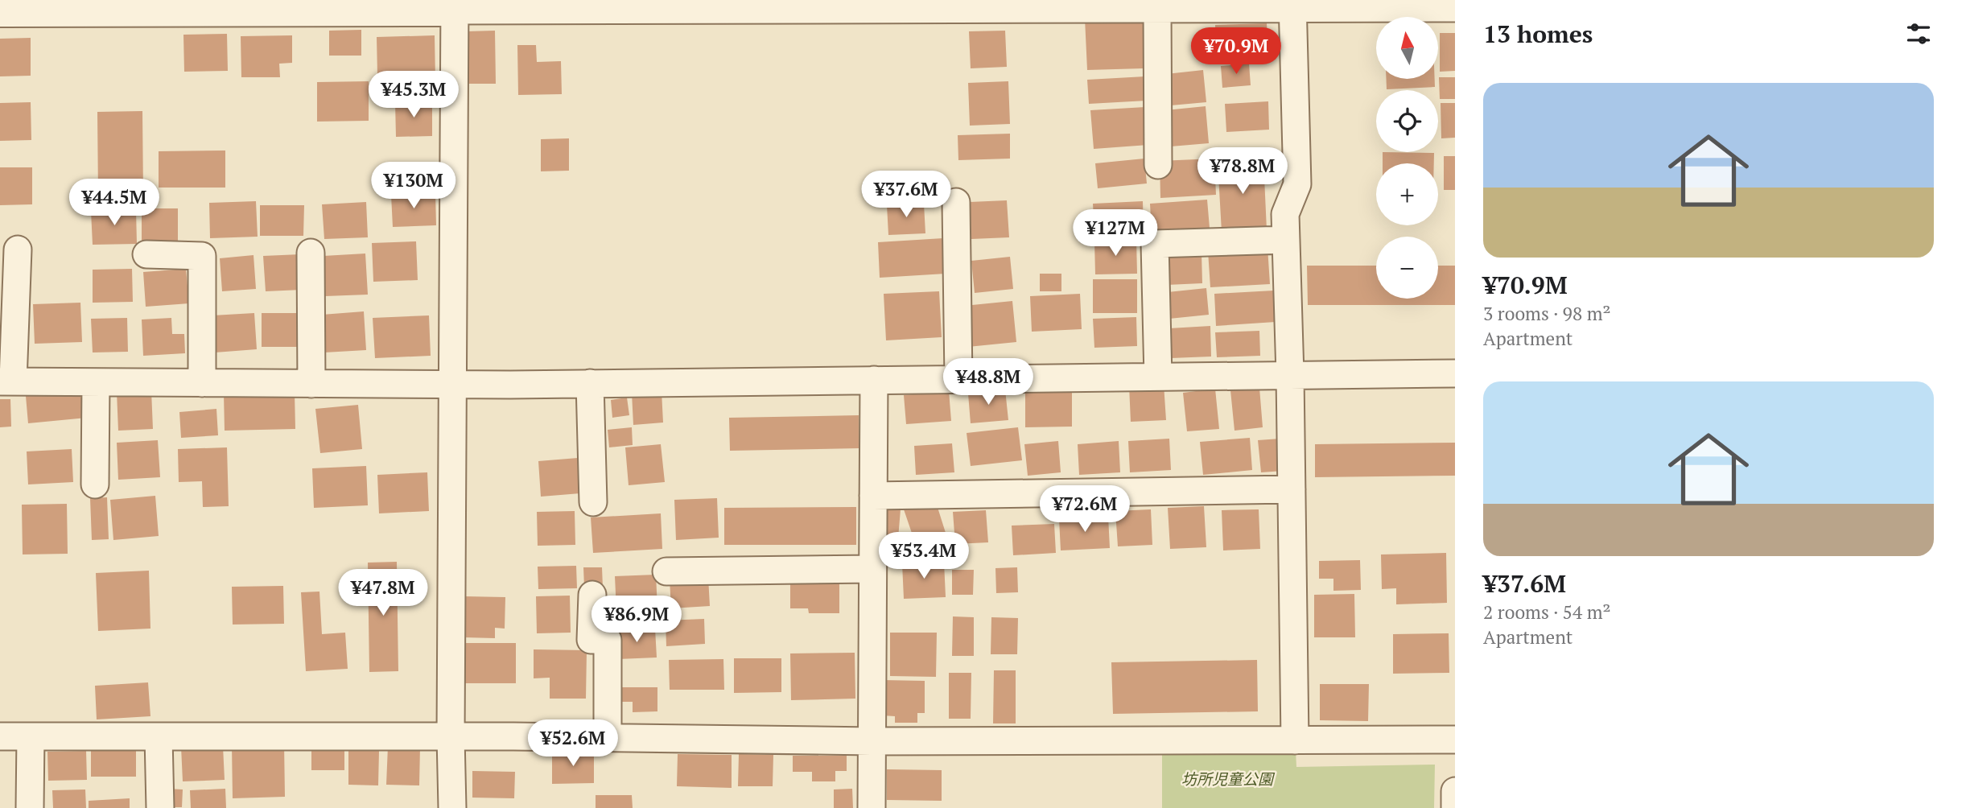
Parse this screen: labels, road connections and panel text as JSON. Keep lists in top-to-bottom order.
{
  "parks": ["坊所児童公園"],
  "north": "top",
  "page": {
    "heading": "13 homes",
    "map_buttons": ["+", "−"],
    "price": [
      "¥70.9M",
      "¥45.3M",
      "¥78.8M",
      "¥130M",
      "¥37.6M",
      "¥44.5M",
      "¥127M",
      "¥48.8M",
      "¥72.6M",
      "¥53.4M",
      "¥47.8M",
      "¥86.9M",
      "¥52.6M"
    ],
    "list": [
      {
        "name": "¥70.9M",
        "note": "3 rooms · 98 m² · Apartment"
      },
      {
        "name": "¥37.6M",
        "note": "2 rooms · 54 m² · Apartment"
      }
    ]
  }
}
